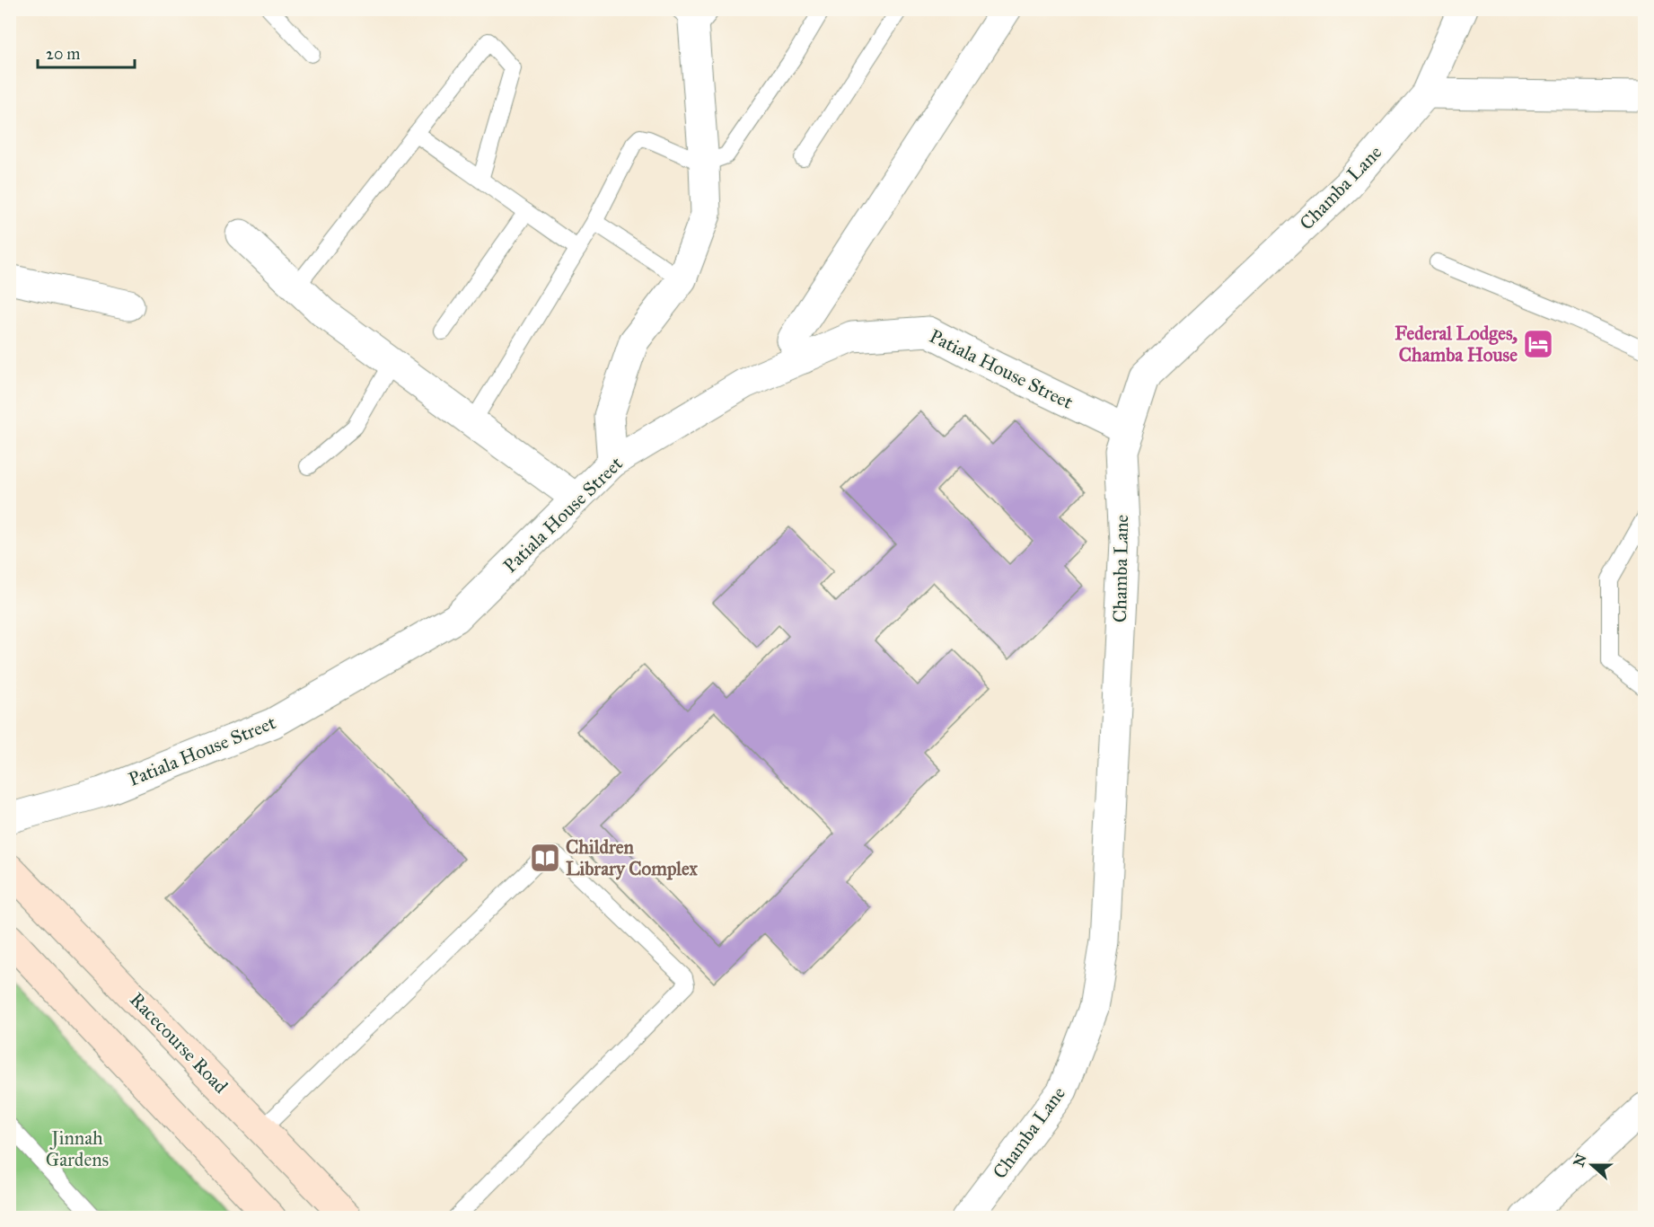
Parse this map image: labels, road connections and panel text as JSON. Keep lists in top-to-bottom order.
{
  "streets": {
    "main road": ["Racecourse Road"],
    "street": ["Chamba Lane", "Patiala House Street"]
  },
  "crossings": [
    ["Chamba Lane", "Patiala House Street"]
  ],
  "parks": ["Jinnah Gardens"],
  "places": {
    "hotel": ["Federal Lodges, Chamba House"],
    "library": ["Children Library Complex"]
  },
  "scale_bar": "20 m",
  "north": "left"
}
